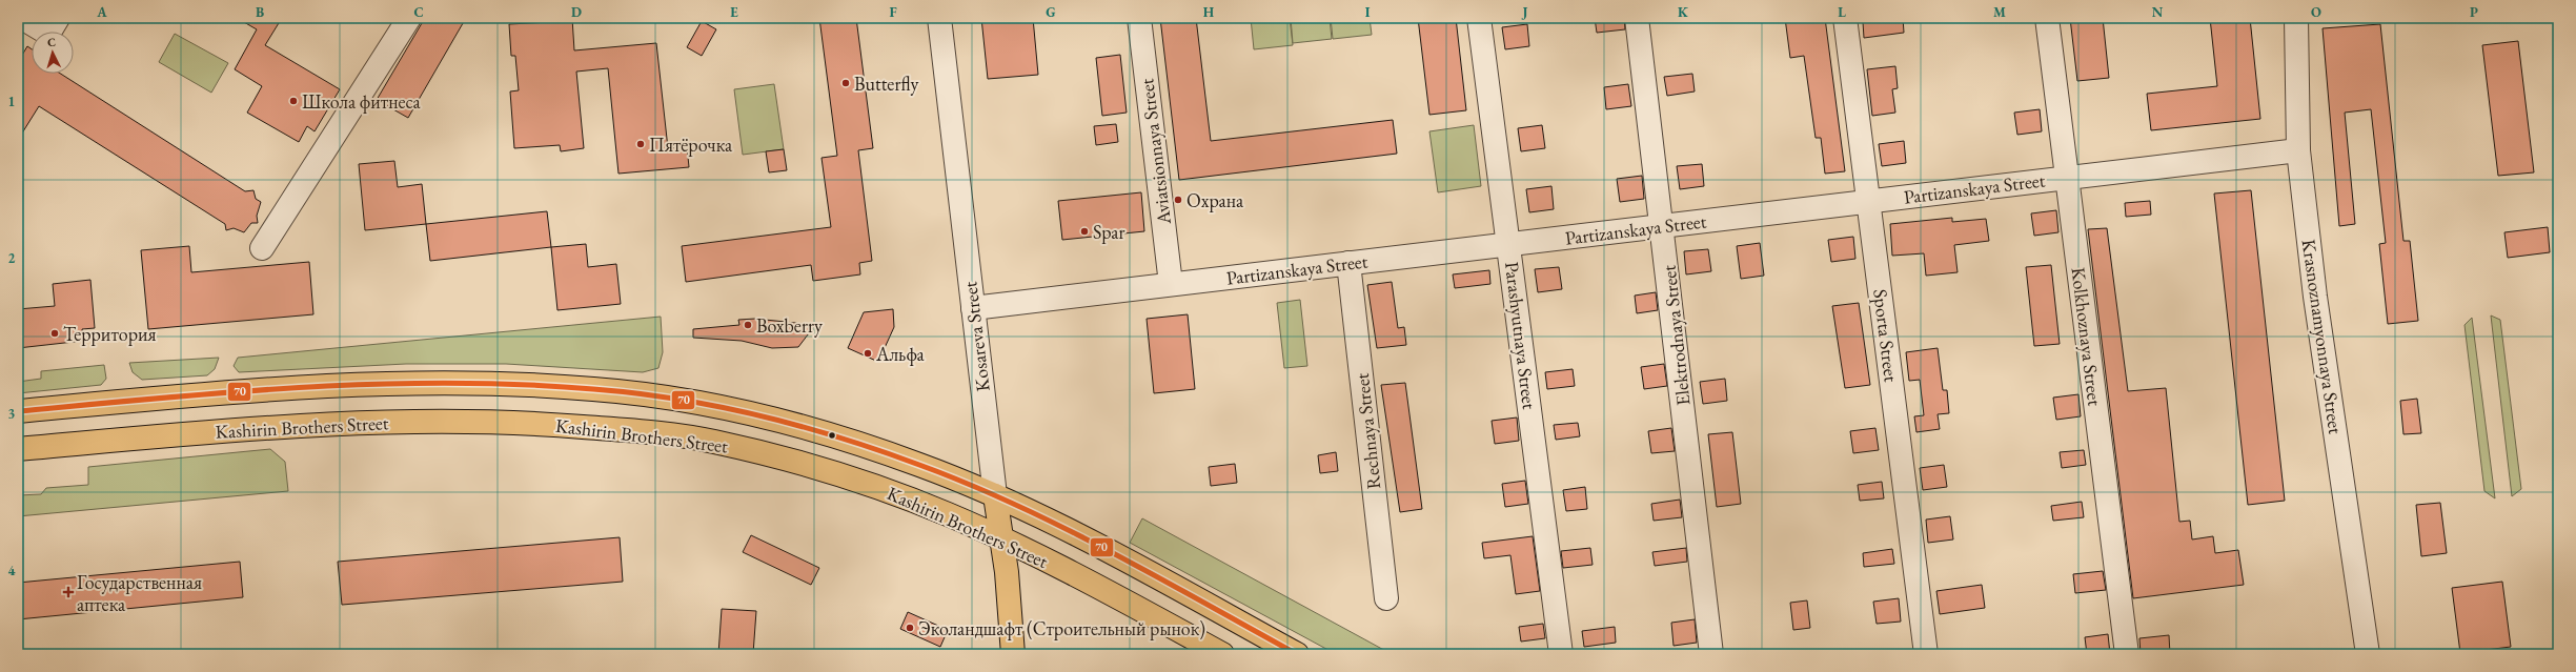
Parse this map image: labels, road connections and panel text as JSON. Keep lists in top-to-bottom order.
{
  "streets": {
    "main road": ["Kosareva Street", "Kashirin Brothers Street"],
    "street": [
      "Aviatsionnaya Street",
      "Partizanskaya Street",
      "Parashyutnaya Street",
      "Elektrodnaya Street",
      "Sporta Street",
      "Kolkhoznaya Street",
      "Krasnoznamyonnaya Street",
      "Rechnaya Street"
    ]
  },
  "crossings": [
    ["Aviatsionnaya Street", "Partizanskaya Street"],
    ["Partizanskaya Street", "Parashyutnaya Street"],
    ["Partizanskaya Street", "Elektrodnaya Street"],
    ["Partizanskaya Street", "Sporta Street"],
    ["Partizanskaya Street", "Kosareva Street"],
    ["Partizanskaya Street", "Kolkhoznaya Street"],
    ["Partizanskaya Street", "Krasnoznamyonnaya Street"],
    ["Partizanskaya Street", "Rechnaya Street"],
    ["Kosareva Street", "Kashirin Brothers Street"]
  ],
  "places": {
    "other": [
      "Butterfly",
      "Школа фитнеса",
      "Пятёрочка",
      "Охрана",
      "Spar",
      "Boxberry",
      "Территория",
      "Альфа",
      "Эколандшафт (Строительный рынок)"
    ],
    "health": ["Государственная аптека"]
  },
  "lines": ["transit line 70"],
  "north": "top",
  "grid": {
    "columns": [
      "A",
      "B",
      "C",
      "D",
      "E",
      "F",
      "G",
      "H",
      "I",
      "J",
      "K",
      "L",
      "M",
      "N",
      "O",
      "P"
    ],
    "rows": [
      "1",
      "2",
      "3",
      "4"
    ]
  }
}
